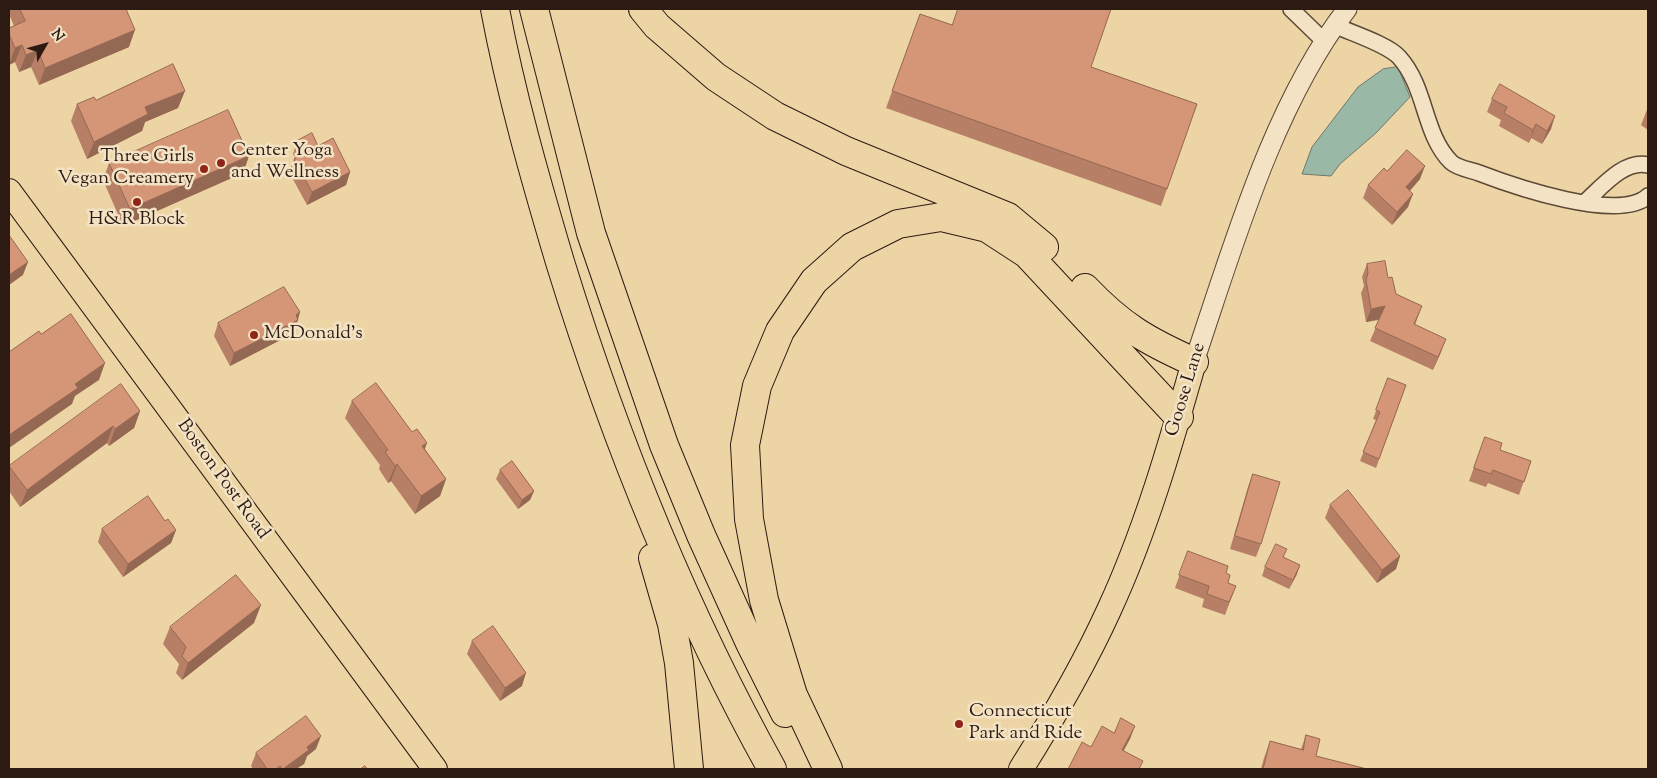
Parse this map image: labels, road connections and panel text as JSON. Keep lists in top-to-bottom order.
{
  "streets": {
    "main road": ["Goose Lane", "Boston Post Road"]
  },
  "places": [
    "Center Yoga and Wellness",
    "Three Girls Vegan Creamery",
    "H&R Block",
    "McDonald's",
    "Connecticut Park and Ride"
  ],
  "north": "top right"
}
